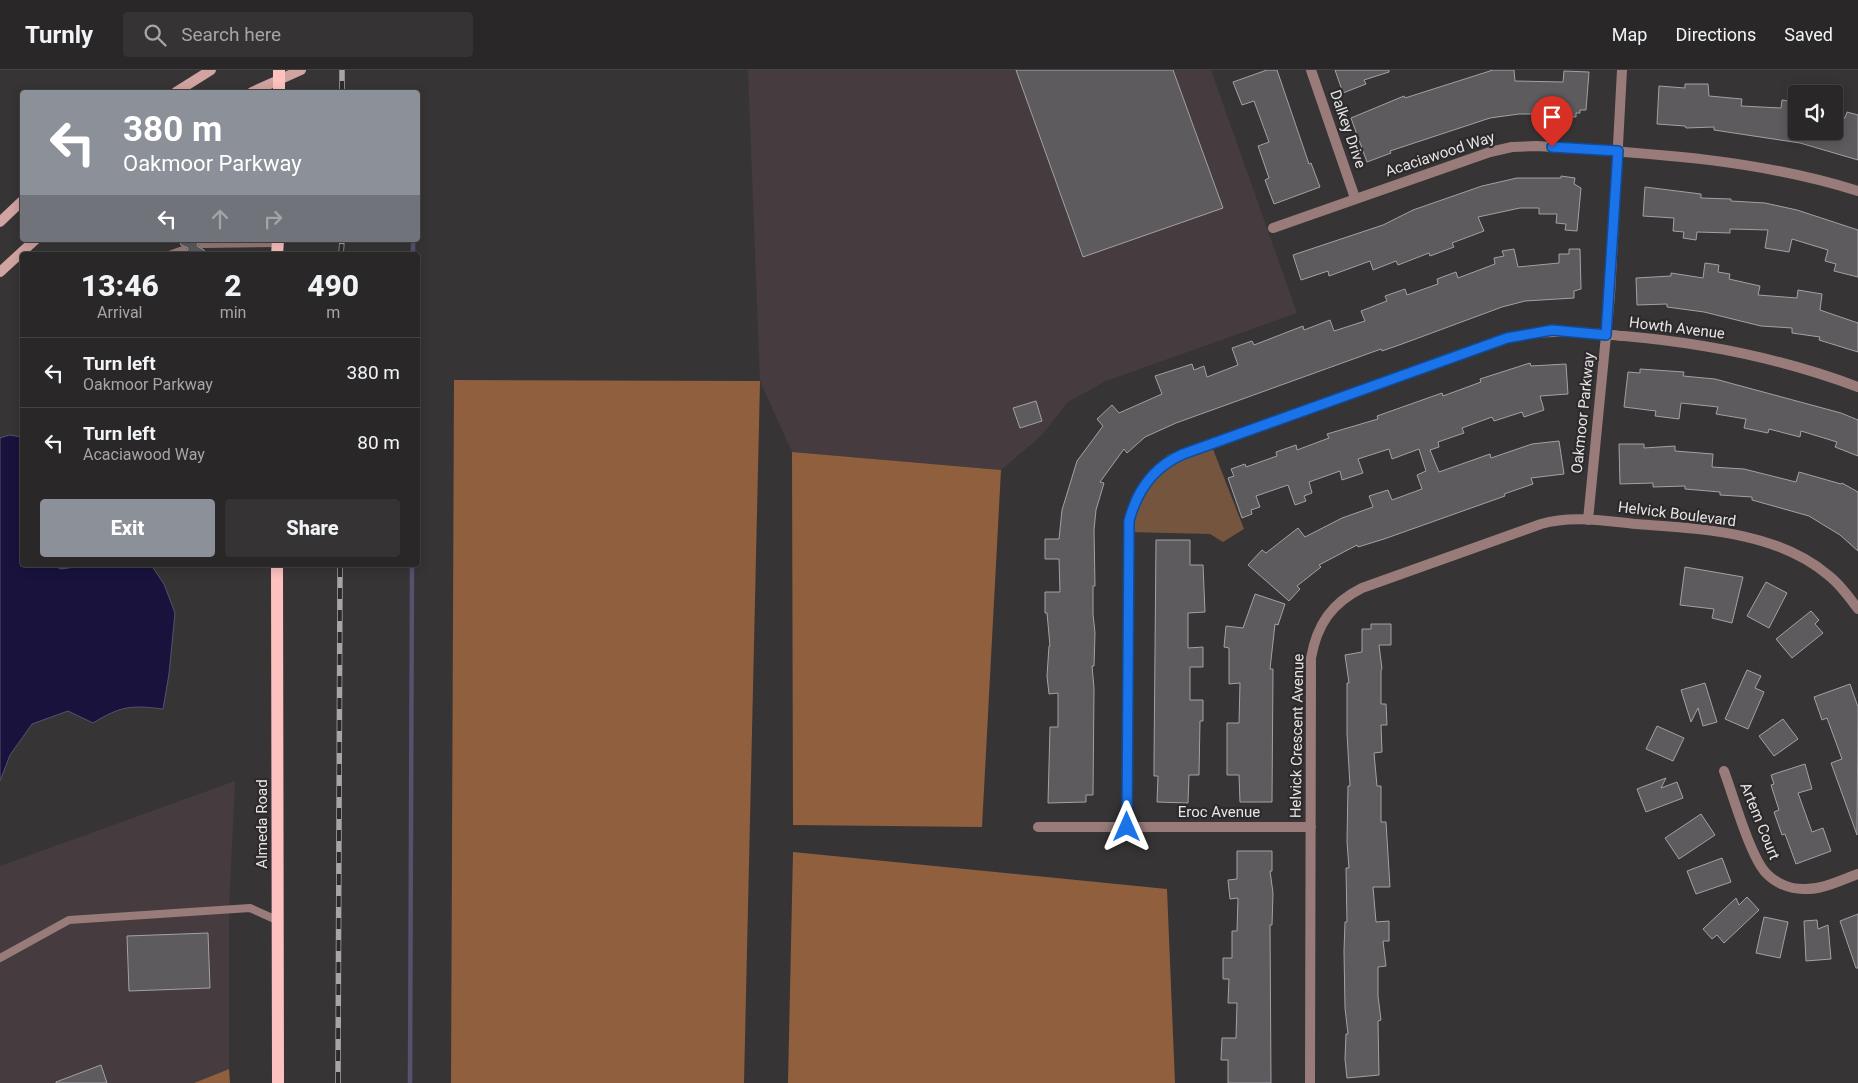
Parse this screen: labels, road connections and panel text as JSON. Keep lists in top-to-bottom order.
{
  "streets": {
    "main road": ["Almeda Road"],
    "street": [
      "Dalkey Drive",
      "Acaciawood Way",
      "Howth Avenue",
      "Oakmoor Parkway",
      "Helvick Boulevard",
      "Helvick Crescent Avenue",
      "Eroc Avenue",
      "Artem Court"
    ]
  },
  "crossings": [
    ["Dalkey Drive", "Acaciawood Way"],
    ["Acaciawood Way", "Oakmoor Parkway"],
    ["Howth Avenue", "Oakmoor Parkway"],
    ["Howth Avenue", "Eroc Avenue"],
    ["Oakmoor Parkway", "Helvick Boulevard"],
    ["Oakmoor Parkway", "Helvick Crescent Avenue"],
    ["Helvick Boulevard", "Helvick Crescent Avenue"],
    ["Helvick Crescent Avenue", "Eroc Avenue"]
  ],
  "page": {
    "header": "Turnly",
    "search": "Search here",
    "nav": ["Map", "Directions", "Saved"],
    "turn": ["380 m", "Oakmoor Parkway"],
    "eta": [
      "13:46",
      "Arrival",
      "2",
      "min",
      "490",
      "m"
    ],
    "list": [
      {
        "name": "Turn left",
        "note": "Oakmoor Parkway",
        "value": "380 m"
      },
      {
        "name": "Turn left",
        "note": "Acaciawood Way",
        "value": "80 m"
      }
    ],
    "buttons": ["Exit", "Share"]
  }
}
